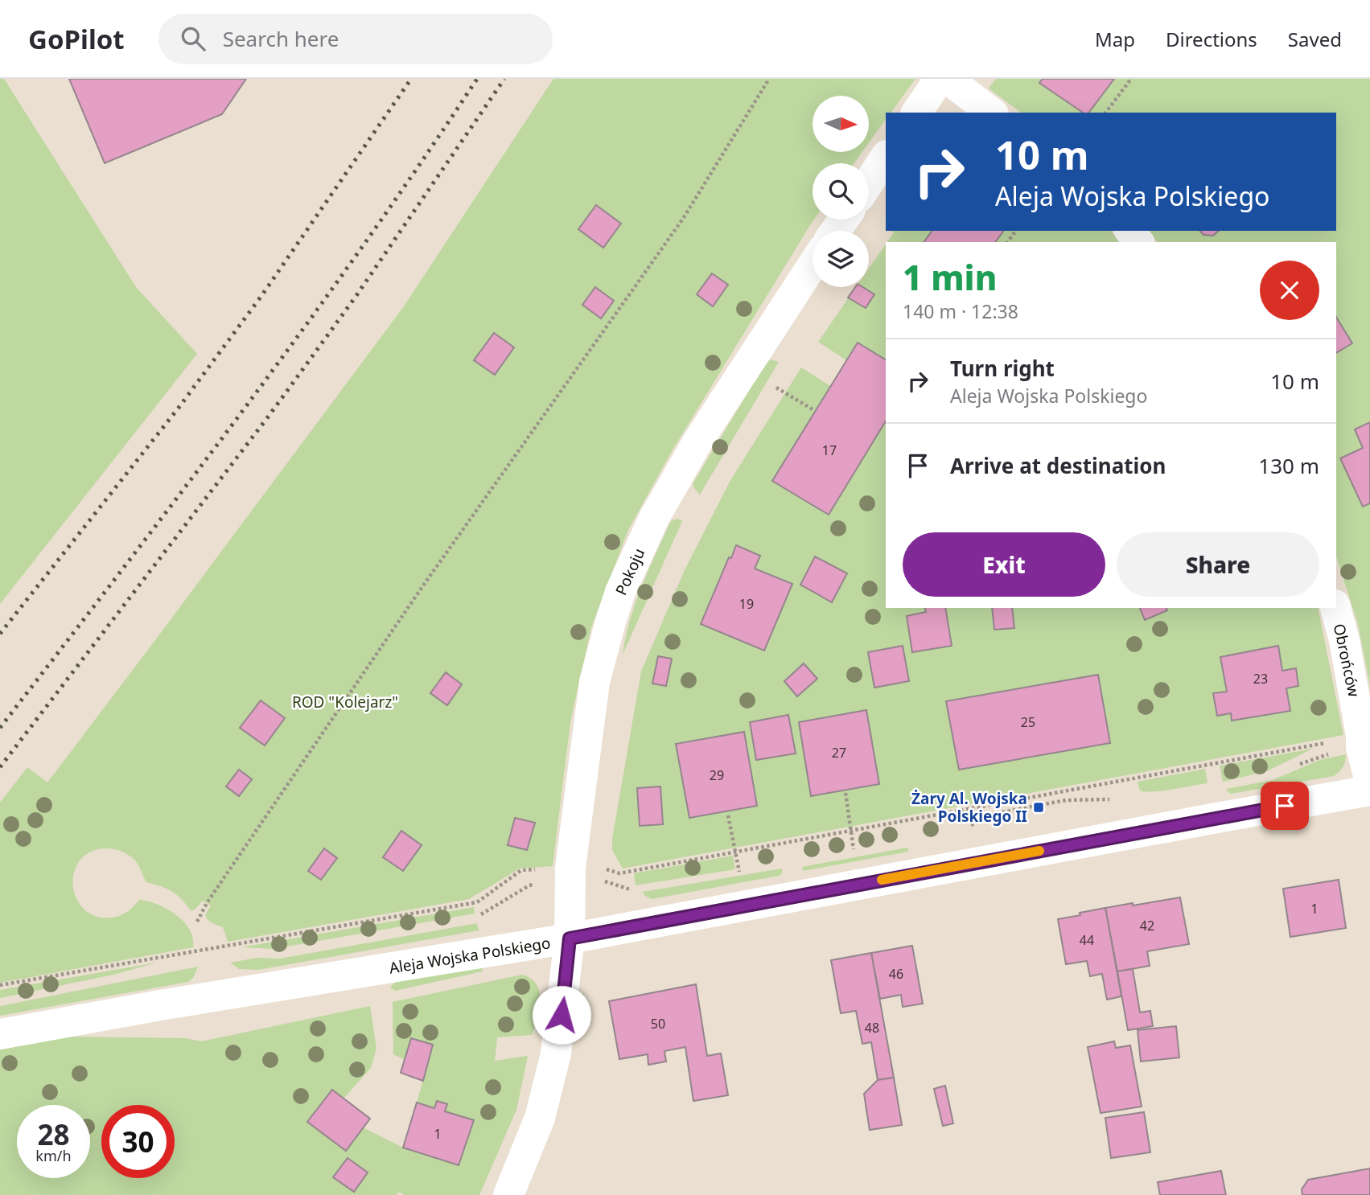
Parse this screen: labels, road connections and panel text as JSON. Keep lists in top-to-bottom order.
{
  "streets": {
    "street": ["Pokoju", "Obrońców", "Aleja Wojska Polskiego"]
  },
  "crossings": [
    ["Pokoju", "Aleja Wojska Polskiego"]
  ],
  "parks": ["ROD \"Kolejarz\""],
  "places": {
    "transit": ["Żary Al. Wojska Polskiego II"]
  },
  "house_numbers": [
    "17",
    "19",
    "23",
    "25",
    "27",
    "29",
    "1",
    "42",
    "44",
    "46",
    "50",
    "48",
    "1"
  ],
  "north": "right",
  "page": {
    "header": "GoPilot",
    "search": "Search here",
    "nav": ["Map", "Directions", "Saved"],
    "turn": ["10 m", "Aleja Wojska Polskiego"],
    "heading": ["1 min", "140 m · 12:38"],
    "list": [
      {
        "name": "Turn right",
        "note": "Aleja Wojska Polskiego",
        "value": "10 m"
      },
      {
        "name": "Arrive at destination",
        "value": "130 m"
      }
    ],
    "buttons": ["Exit", "Share"],
    "speed": "28 km/h",
    "limit": "30"
  }
}
